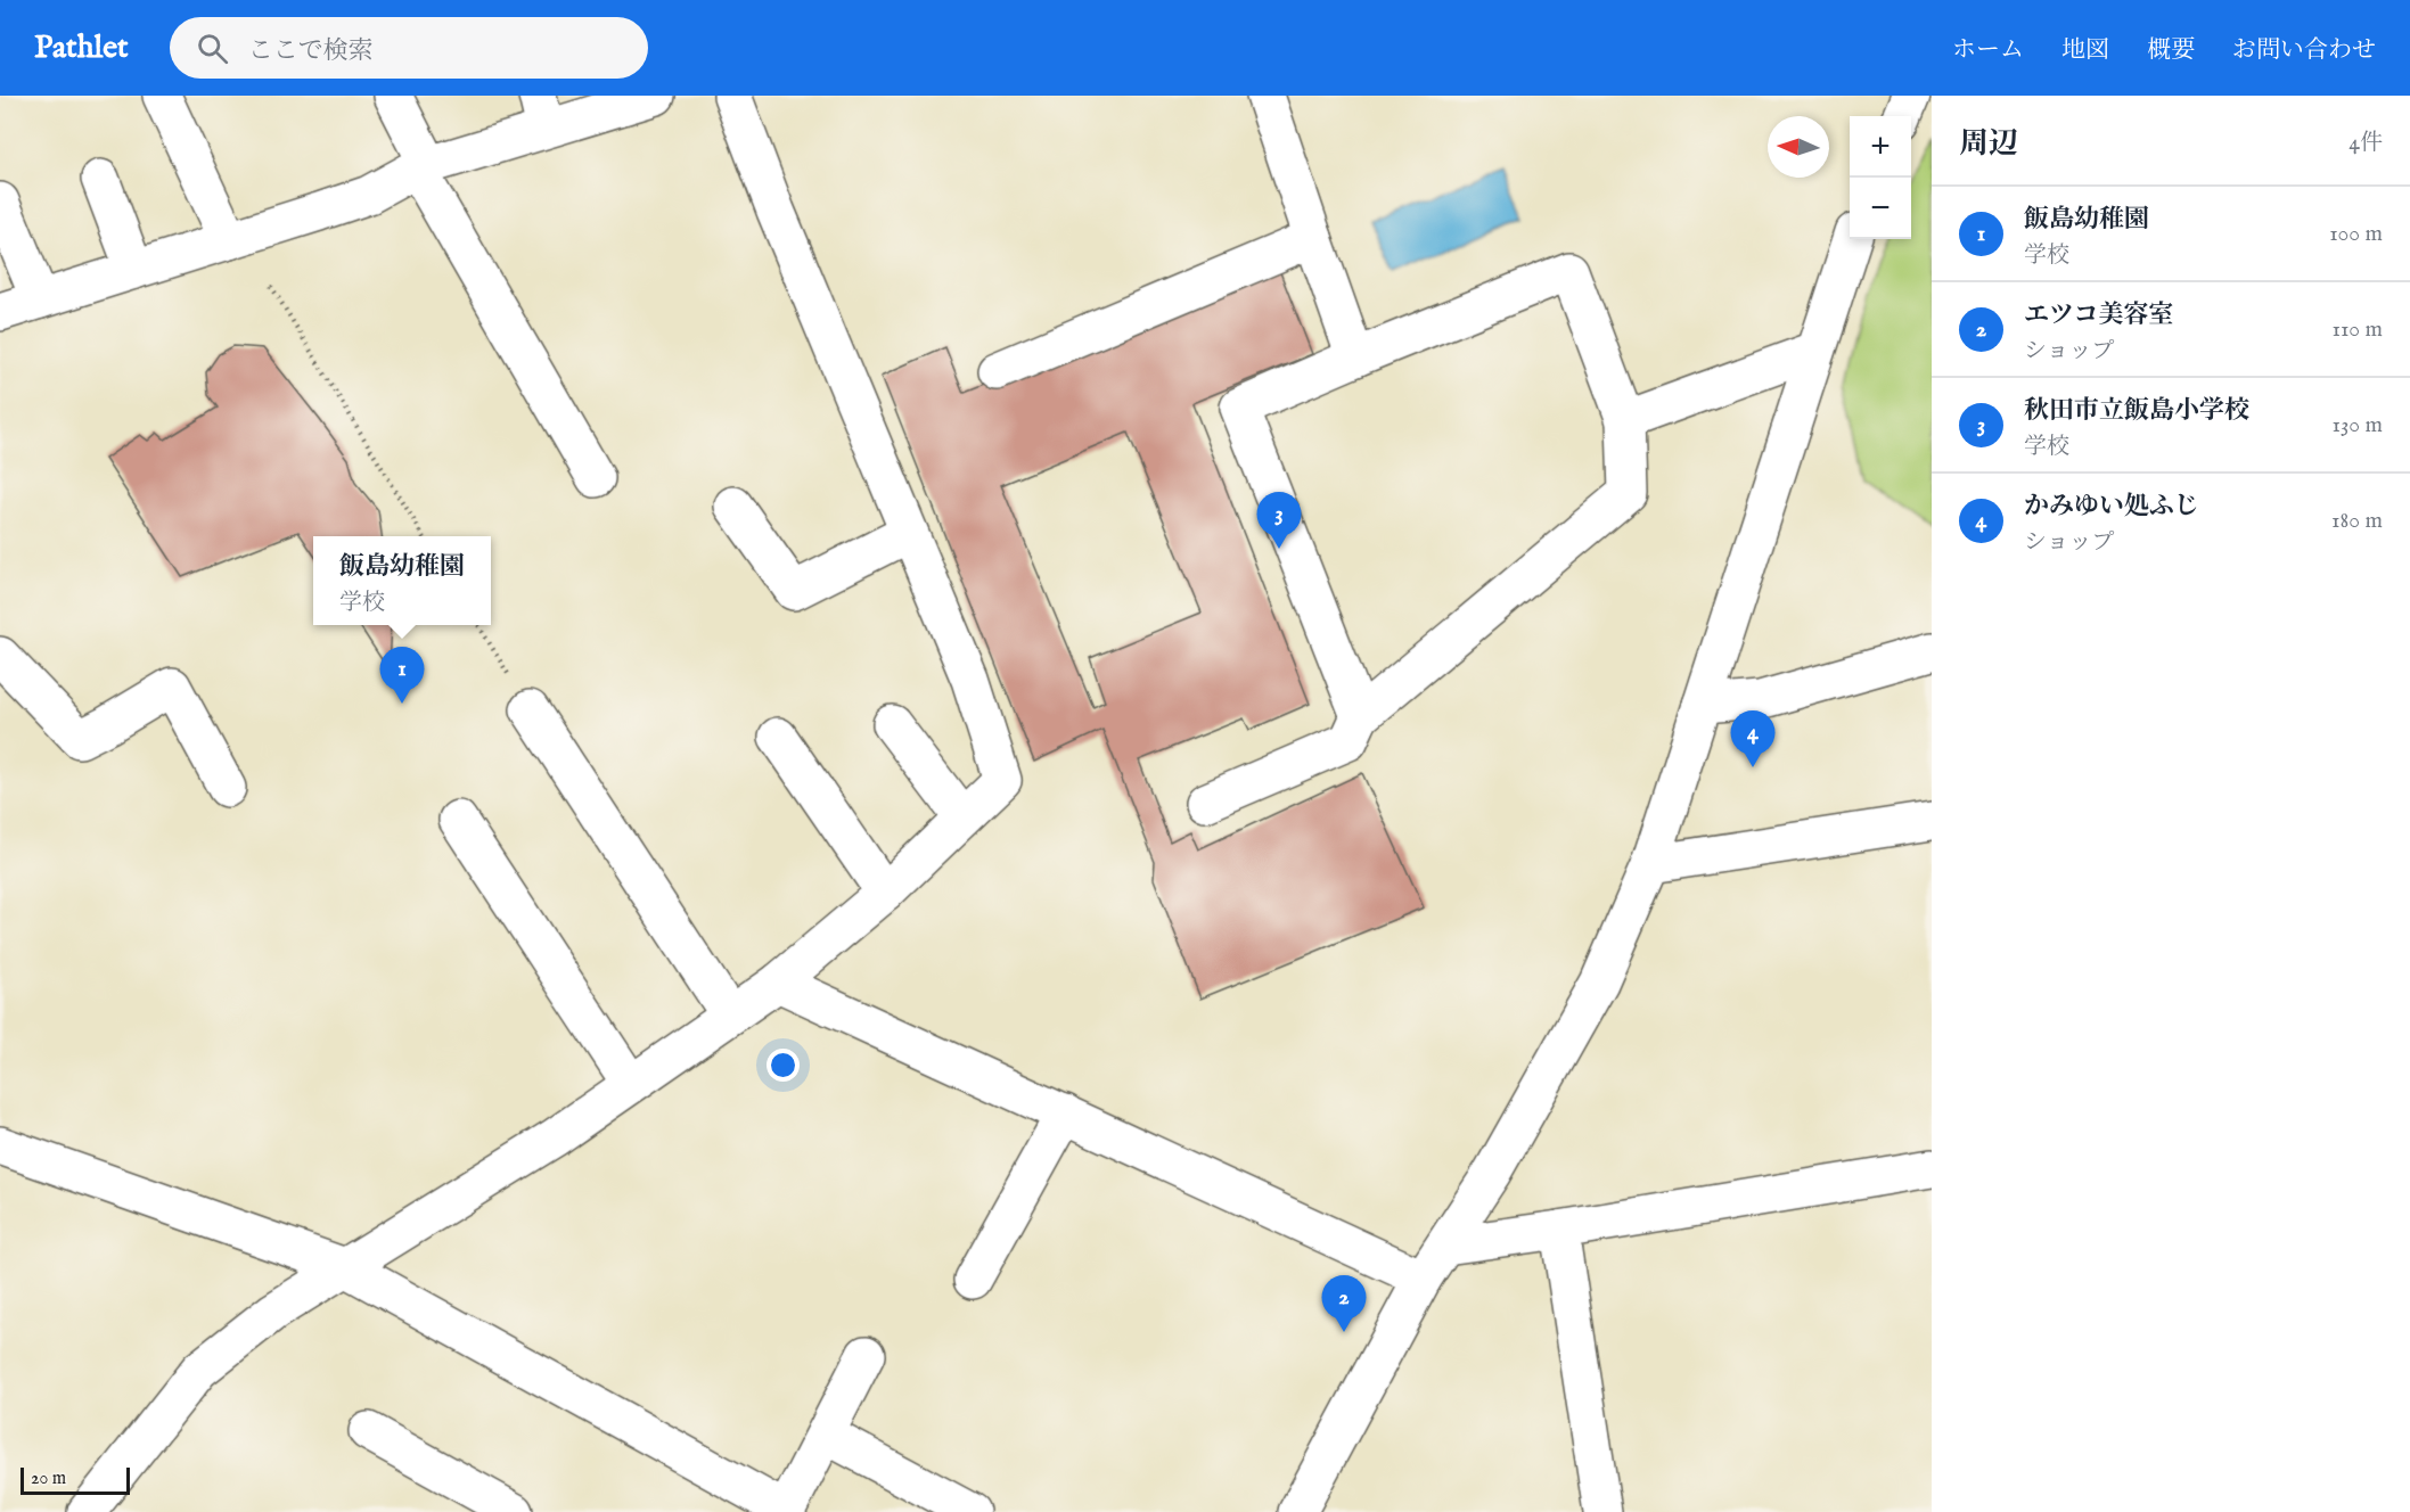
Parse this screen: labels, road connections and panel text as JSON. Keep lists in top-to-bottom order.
{
  "scale_bar": "20 m",
  "north": "left",
  "page": {
    "header": "Pathlet",
    "search": "ここで検索",
    "nav": [
      "ホーム",
      "地図",
      "概要",
      "お問い合わせ"
    ],
    "heading": ["周辺", "4件"],
    "map_buttons": ["+", "−"],
    "list": [
      {
        "mark": "1",
        "name": "飯島幼稚園",
        "note": "学校",
        "value": "100 m"
      },
      {
        "mark": "2",
        "name": "エツコ美容室",
        "note": "ショップ",
        "value": "110 m"
      },
      {
        "mark": "3",
        "name": "秋田市立飯島小学校",
        "note": "学校",
        "value": "130 m"
      },
      {
        "mark": "4",
        "name": "かみゆい処ふじ",
        "note": "ショップ",
        "value": "180 m"
      }
    ],
    "pins": [
      "3",
      "1",
      "4",
      "2"
    ],
    "popup": ["飯島幼稚園", "学校"],
    "scale": "20 m"
  }
}
